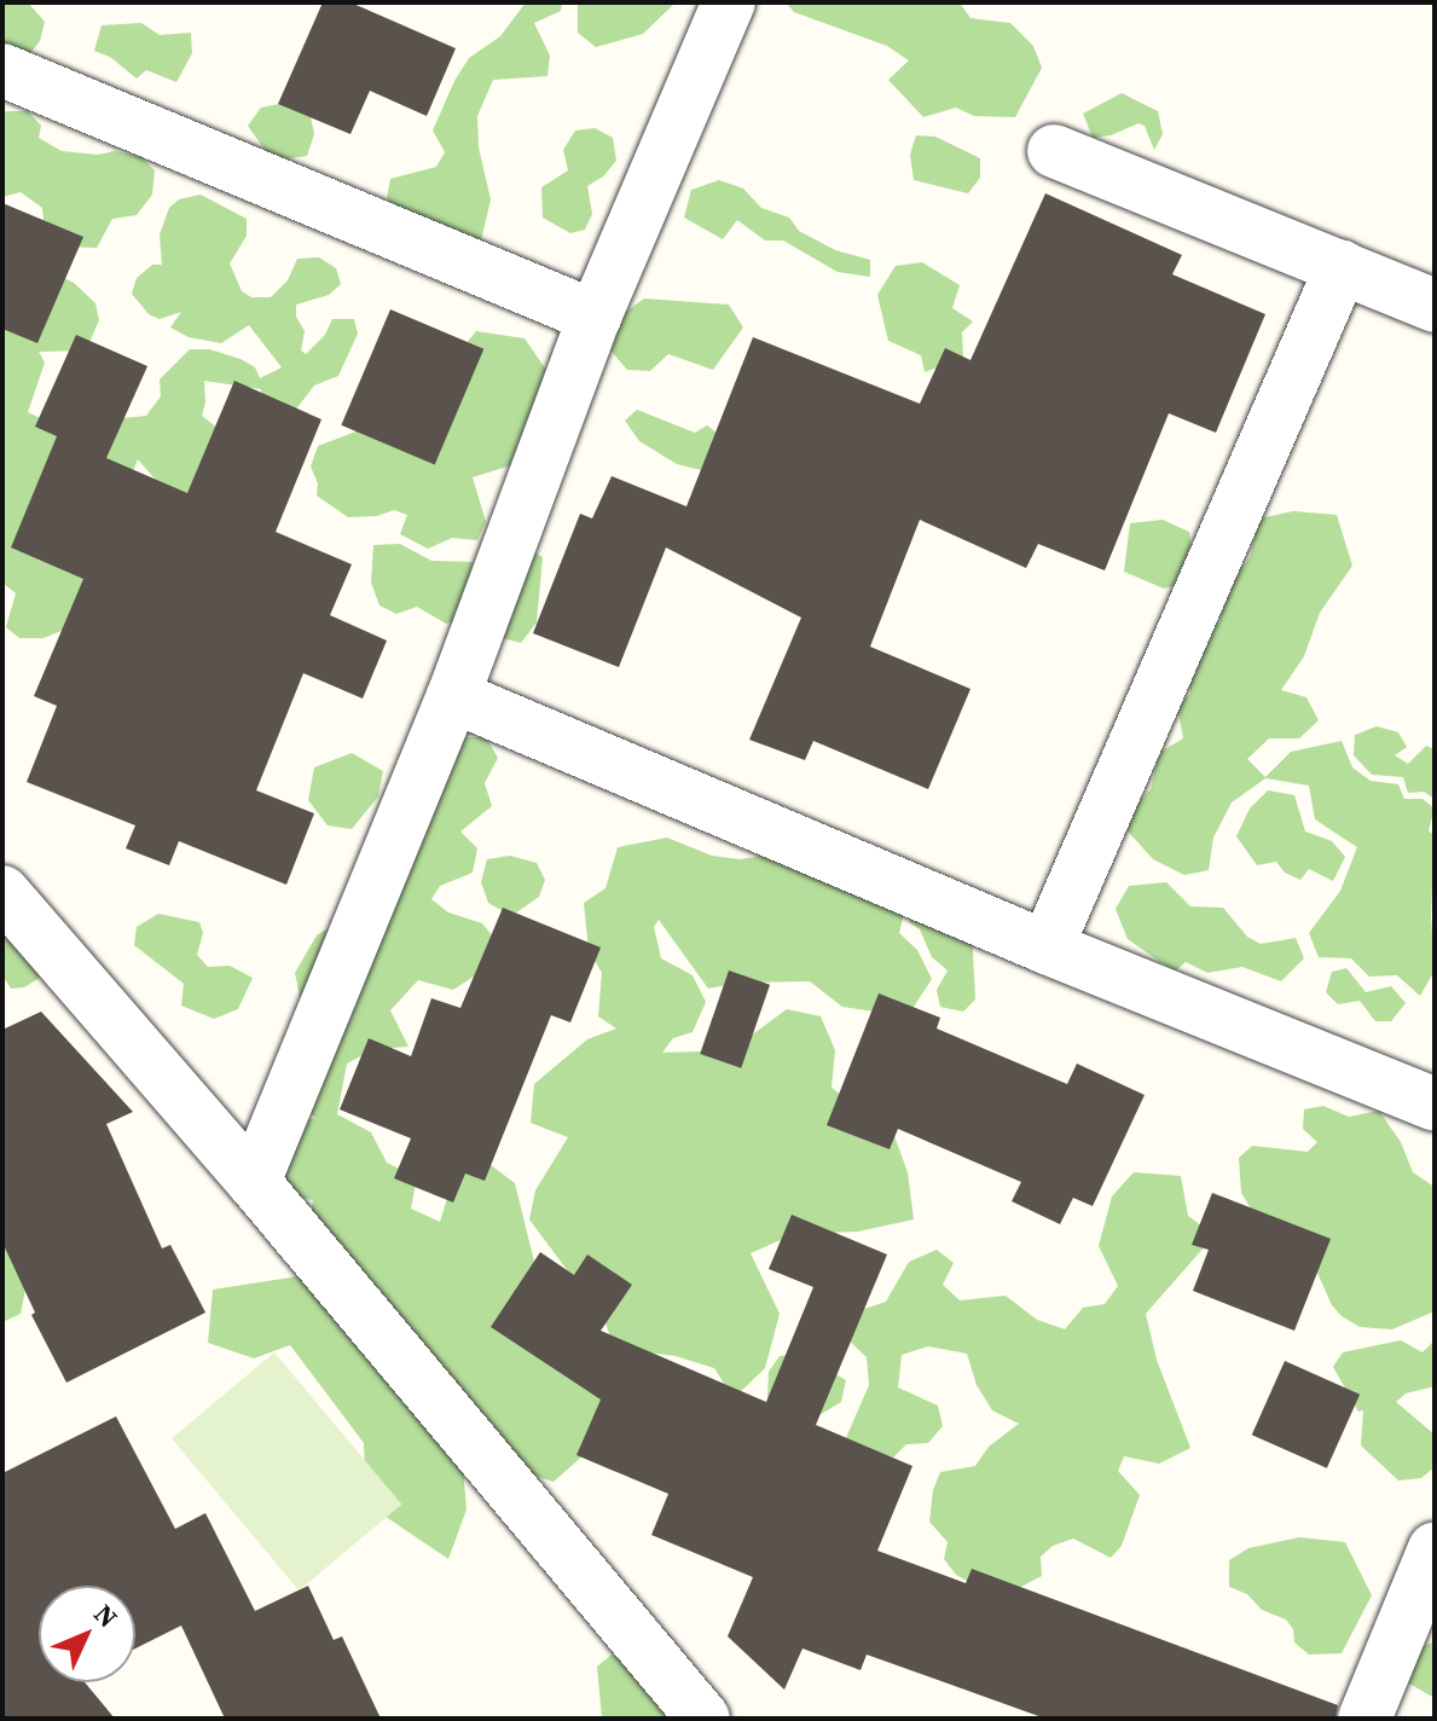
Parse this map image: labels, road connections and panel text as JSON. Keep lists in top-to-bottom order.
{
  "north": "top right"
}
